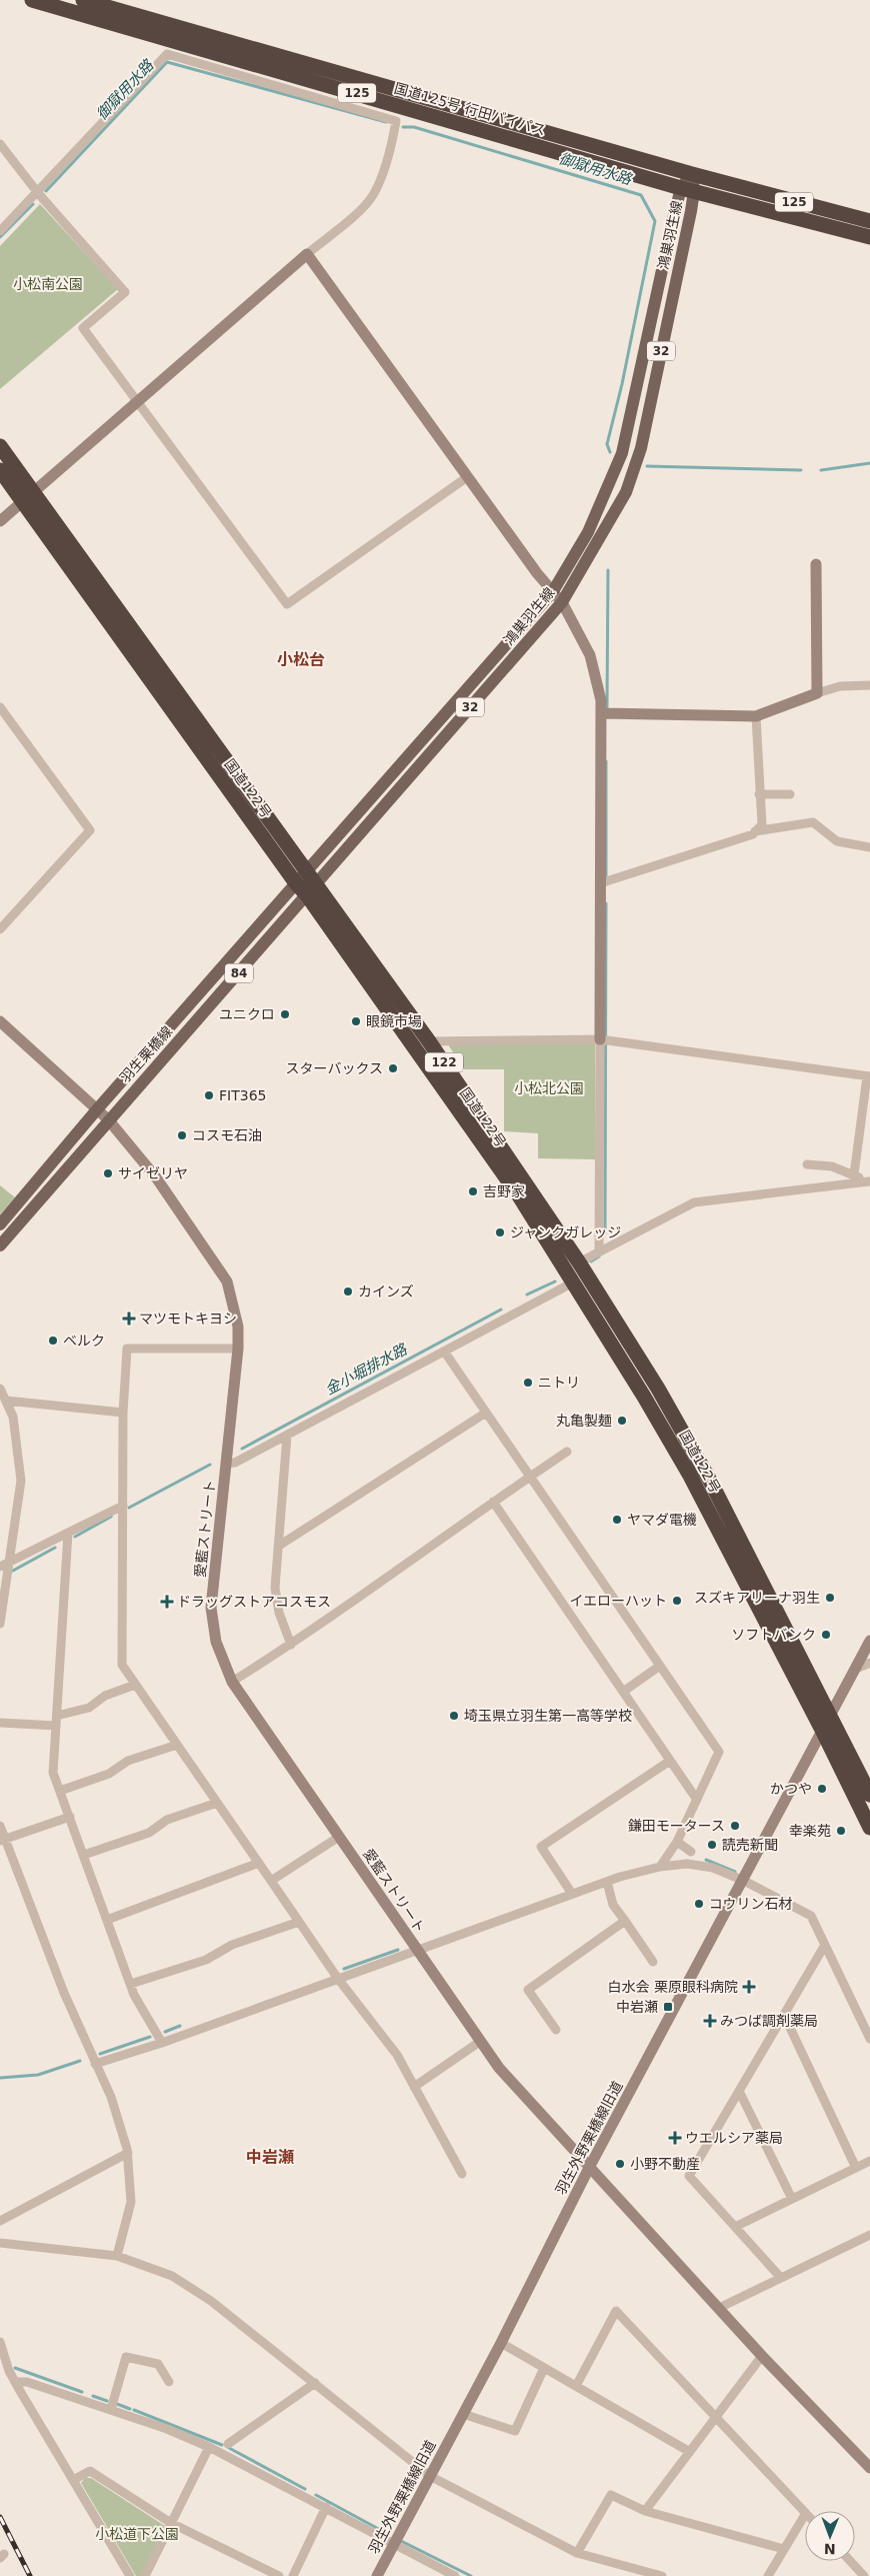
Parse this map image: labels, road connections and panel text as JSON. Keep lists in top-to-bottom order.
{
  "streets": {
    "highway": [
      "125",
      "国道125号 行田バイパス",
      "国道122号",
      "122"
    ],
    "main road": [
      "鴻巣羽生線",
      "32",
      "84",
      "羽生栗橋線"
    ],
    "street": ["愛藍ストリート", "羽生外野栗橋線旧道"]
  },
  "crossings": [
    ["国道125号 行田バイパス", "鴻巣羽生線"],
    ["鴻巣羽生線", "国道122号"],
    ["鴻巣羽生線", "羽生栗橋線"],
    ["国道122号", "羽生栗橋線"],
    ["国道122号", "羽生外野栗橋線旧道"],
    ["羽生栗橋線", "愛藍ストリート"],
    ["愛藍ストリート", "羽生外野栗橋線旧道"]
  ],
  "districts": ["小松台", "中岩瀬"],
  "water": ["御獄用水路", "金小堀排水路"],
  "parks": ["小松南公園", "小松北公園", "小松道下公園"],
  "places": {
    "other": [
      "ユニクロ",
      "眼鏡市場",
      "スターバックス",
      "FIT365",
      "コスモ石油",
      "サイゼリヤ",
      "吉野家",
      "ジャンクガレッジ",
      "カインズ",
      "ベルク",
      "ニトリ",
      "丸亀製麺",
      "ヤマダ電機",
      "スズキアリーナ羽生",
      "イエローハット",
      "ソフトバンク",
      "埼玉県立羽生第一高等学校",
      "かつや",
      "鎌田モータース",
      "幸楽苑",
      "読売新聞",
      "コウリン石材",
      "小野不動産"
    ],
    "health": [
      "マツモトキヨシ",
      "ドラッグストアコスモス",
      "白水会 栗原眼科病院",
      "みつば調剤薬局",
      "ウエルシア薬局"
    ],
    "transit": ["中岩瀬"]
  },
  "north": "bottom"
}
